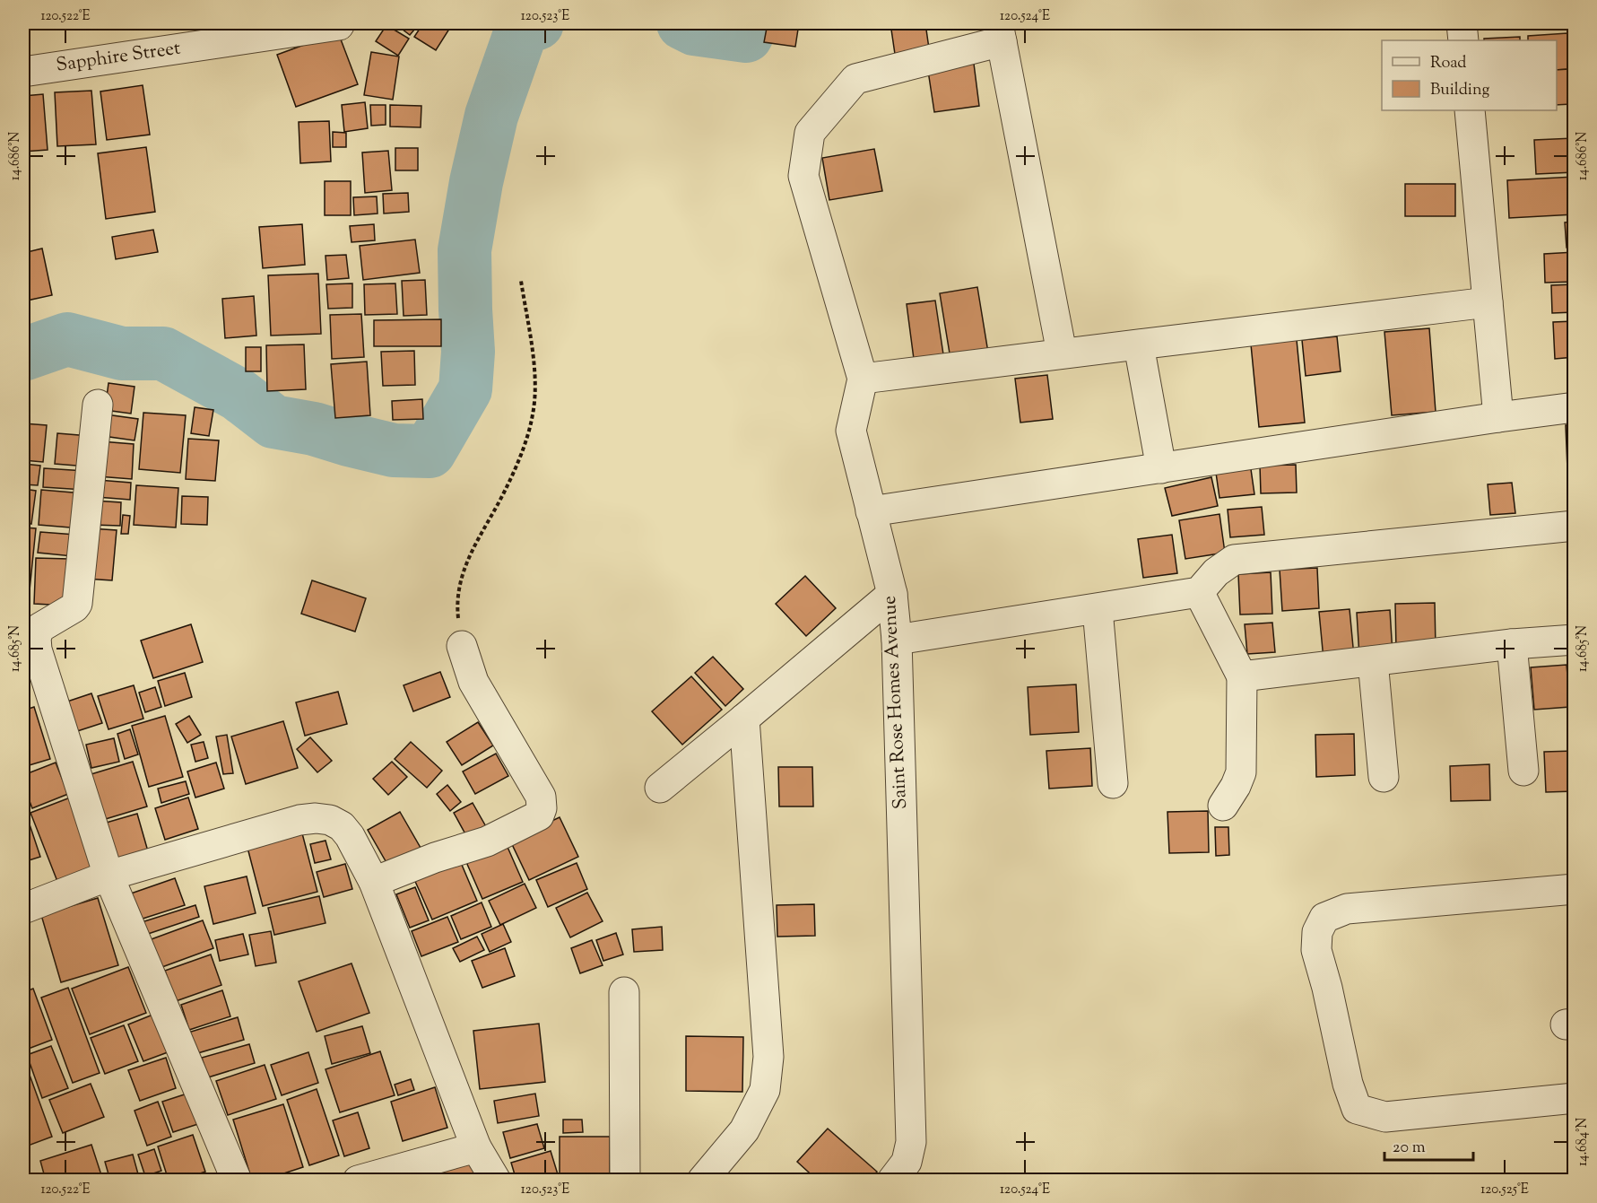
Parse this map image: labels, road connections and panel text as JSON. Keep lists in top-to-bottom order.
{
  "streets": {
    "street": ["Sapphire Street", "Saint Rose Homes Avenue"]
  },
  "legend": ["Road", "Building"],
  "scale_bar": "20 m",
  "coordinates": [
    "120.522°E",
    "120.523°E",
    "120.524°E",
    "14.686°N",
    "14.685°N",
    "14.684°N",
    "120.525°E"
  ]
}
